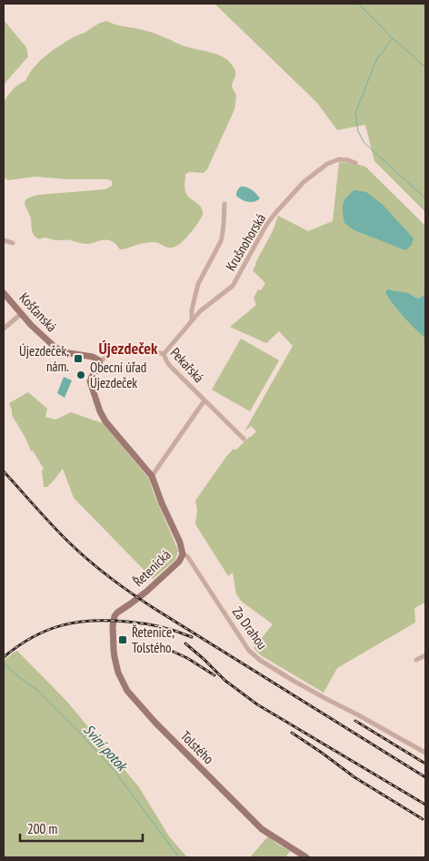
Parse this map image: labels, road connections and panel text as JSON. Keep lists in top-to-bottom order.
{
  "streets": {
    "street": [
      "Krušnohorská",
      "Košťanská",
      "Pekařská",
      "Řetenická",
      "Za Drahou",
      "Tolstého"
    ]
  },
  "crossings": [
    ["Krušnohorská", "Pekařská"],
    ["Košťanská", "Pekařská"],
    ["Košťanská", "Řetenická"],
    ["Pekařská", "Řetenická"],
    ["Řetenická", "Za Drahou"],
    ["Řetenická", "Tolstého"]
  ],
  "districts": ["Újezdeček"],
  "water": ["Sviní potok"],
  "places": {
    "transit": ["Újezdeček, nám.", "Řetenice, Tolstého"],
    "other": ["Obecní úřad Újezdeček"]
  },
  "scale_bar": "200 m"
}
